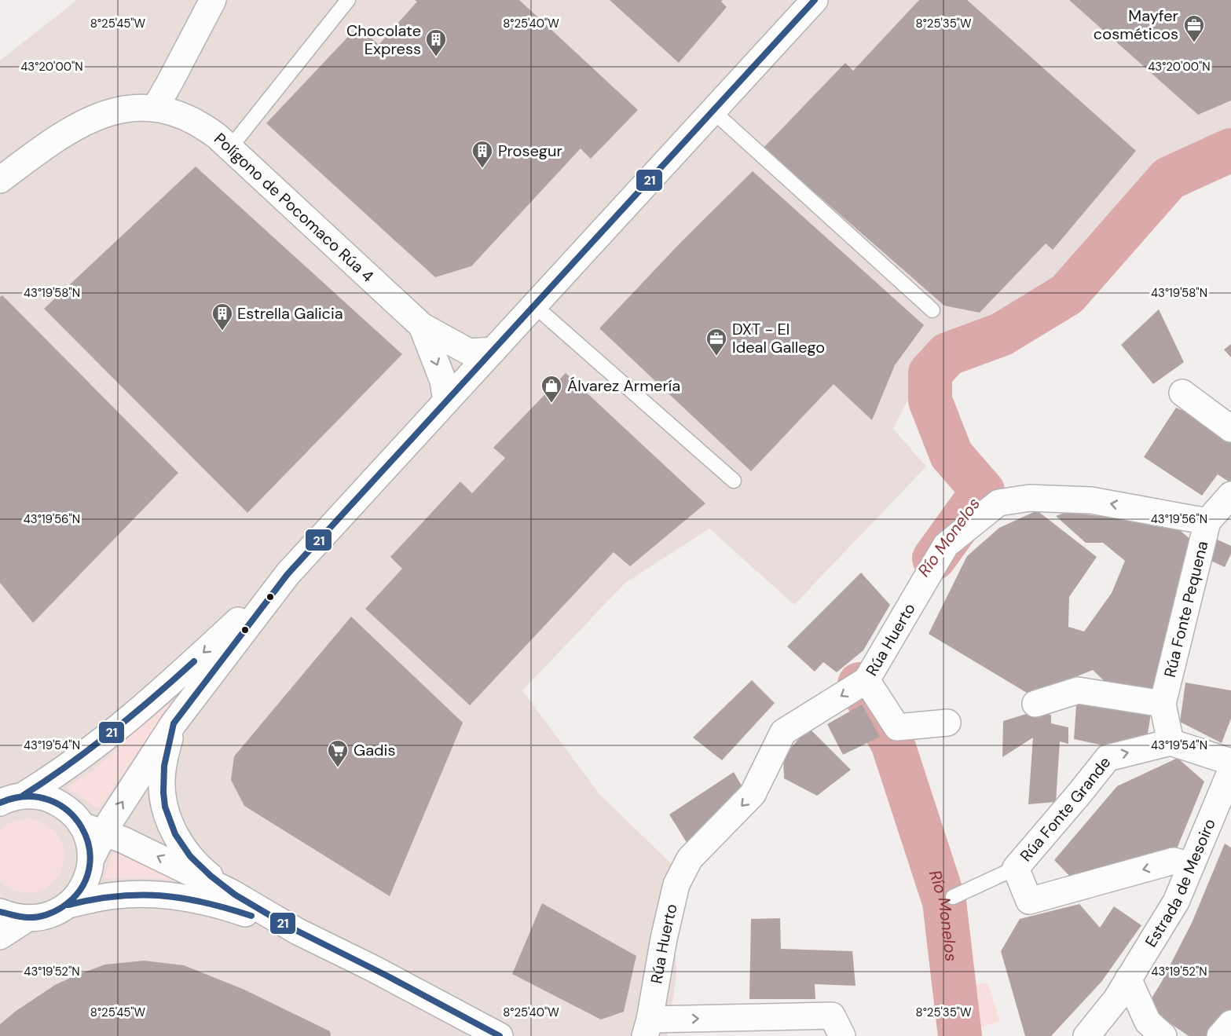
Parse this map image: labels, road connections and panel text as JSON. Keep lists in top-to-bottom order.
{
  "streets": {
    "street": [
      "Polígono de Pocomaco Rúa 4",
      "Rúa Fonte Pequena",
      "Rúa Huerto",
      "Rúa Fonte Grande",
      "Estrada de Mesoiro"
    ]
  },
  "crossings": [
    ["Rúa Fonte Pequena", "Rúa Huerto"],
    ["Rúa Fonte Pequena", "Rúa Fonte Grande"],
    ["Rúa Fonte Grande", "Estrada de Mesoiro"]
  ],
  "water": ["Río Monelos"],
  "places": {
    "office": ["Mayfer cosméticos", "DXT - El Ideal Gallego"],
    "building": ["Chocolate Express", "Prosegur", "Estrella Galicia"],
    "shop": ["Álvarez Armería"],
    "supermarket": ["Gadis"]
  },
  "lines": ["transit line 21"],
  "coordinates": [
    "8°25'45\"W",
    "8°25'40\"W",
    "8°25'35\"W",
    "43°20'00\"N",
    "43°19'58\"N",
    "43°19'56\"N",
    "43°19'54\"N",
    "43°19'52\"N"
  ]
}
